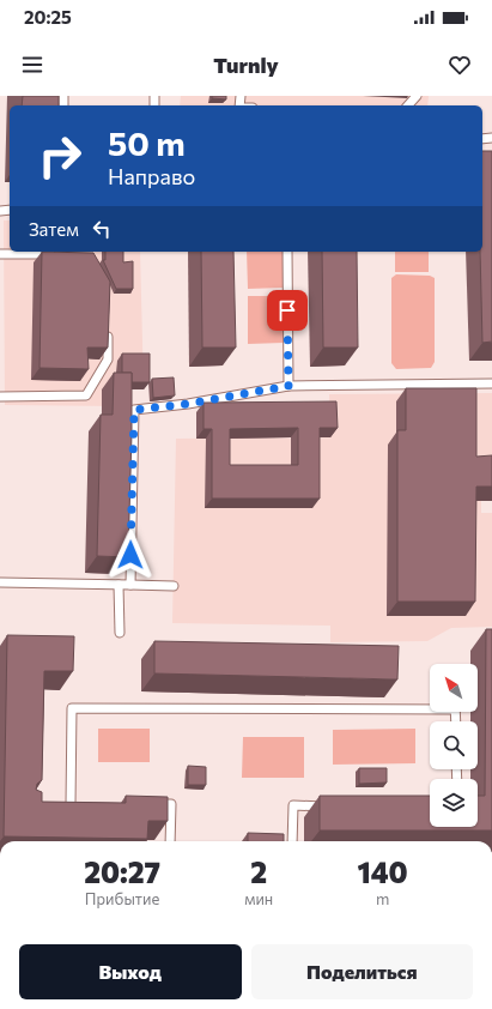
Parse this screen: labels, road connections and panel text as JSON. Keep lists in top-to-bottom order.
{
  "north": "top left",
  "page": {
    "status": "20:25",
    "header": "Turnly",
    "turn": ["50 m", "Направо"],
    "then": "Затем",
    "eta": [
      "20:27",
      "Прибытие",
      "2",
      "мин",
      "140",
      "m"
    ],
    "buttons": ["Выход", "Поделиться"]
  }
}
